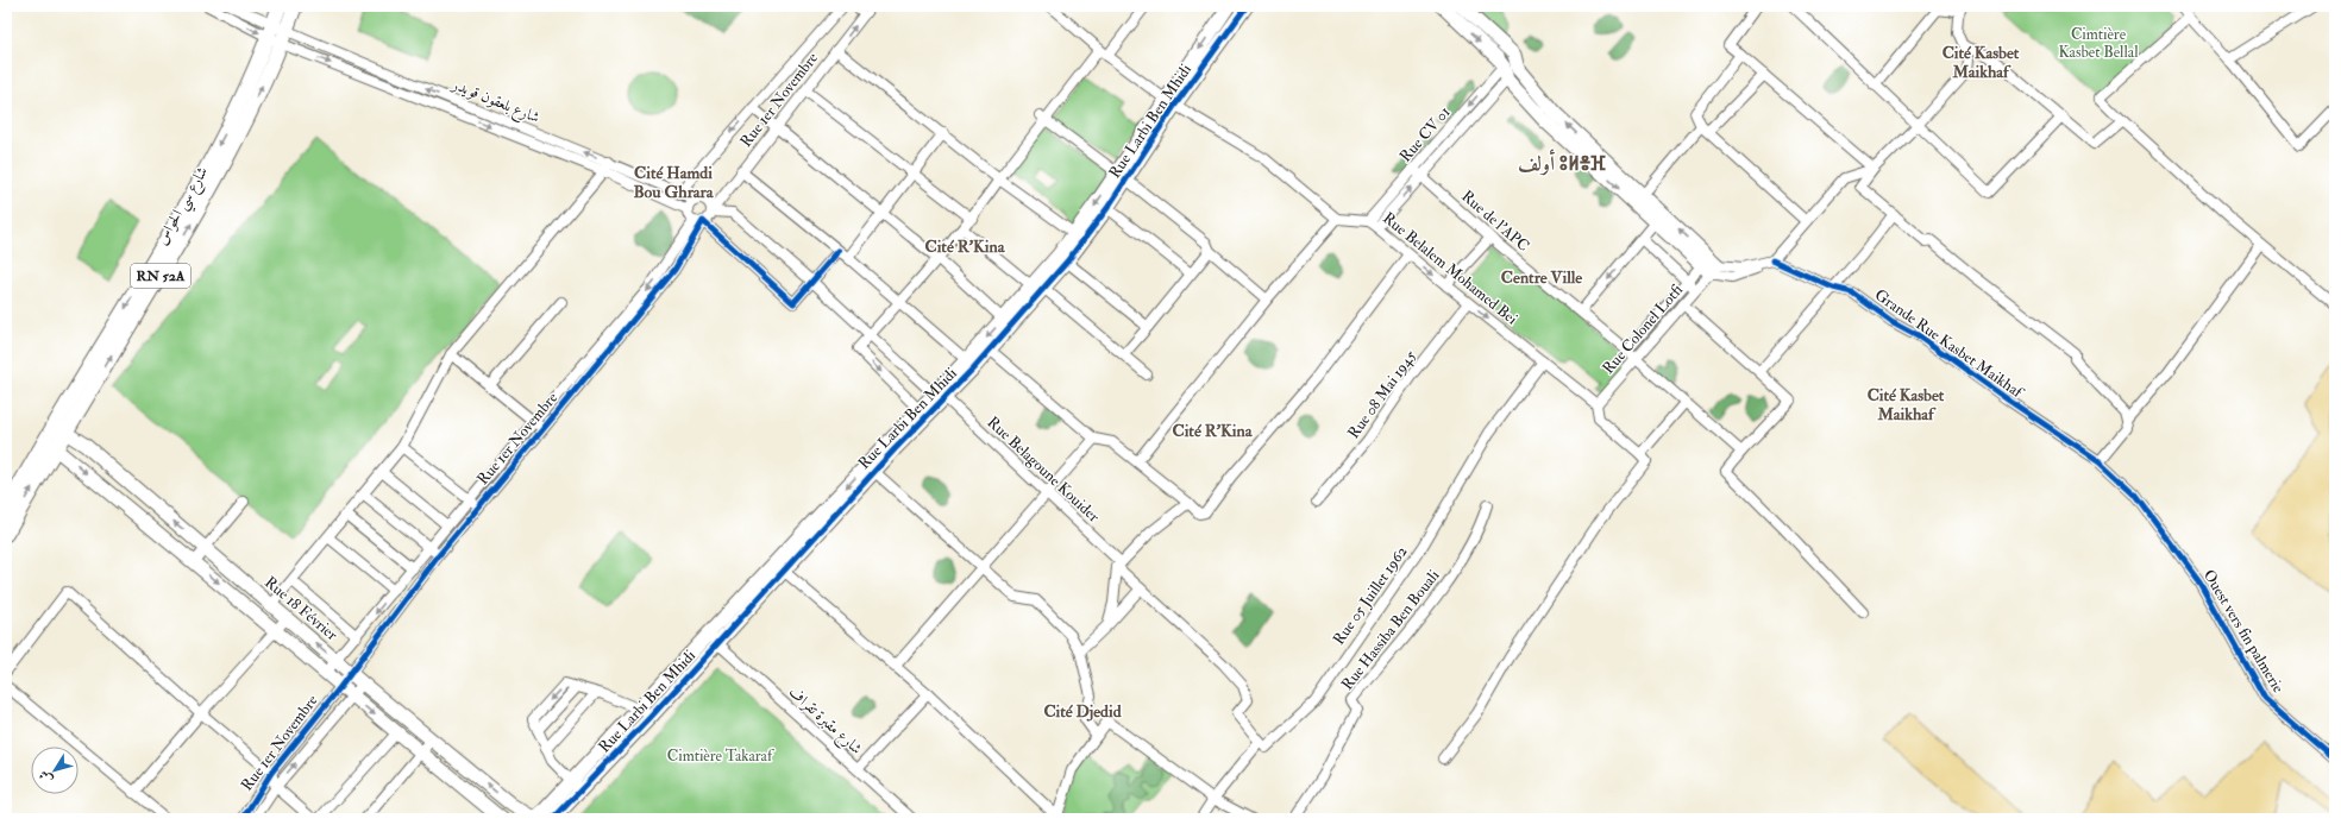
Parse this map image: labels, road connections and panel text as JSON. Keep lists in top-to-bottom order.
{
  "streets": {
    "main road": ["شارع سي الحواس", "RN 52A"],
    "street": [
      "Rue 1er Novembre",
      "شارع بلعقون قويدر",
      "Rue Larbi Ben Mhidi",
      "Rue CV 01",
      "Rue de l'APC",
      "Rue Belalem Mohamed Bei",
      "Rue Colonel Lotfi",
      "Grande Rue Kasbet Maikhaf",
      "Rue 08 Mai 1945",
      "Rue Belagoune Kouider",
      "Rue 05 Juillet 1962",
      "Rue 18 Février",
      "Rue Hassiba Ben Bouali",
      "Ouest vers fin palmerie",
      "شارع مقبرة تقراف"
    ]
  },
  "crossings": [
    ["Rue 1er Novembre", "شارع بلعقون قويدر"],
    ["Rue 1er Novembre", "Rue Belagoune Kouider"],
    ["Rue 1er Novembre", "Rue 18 Février"],
    ["شارع بلعقون قويدر", "شارع سي الحواس"],
    ["شارع بلعقون قويدر", "Rue Belagoune Kouider"],
    ["Rue Larbi Ben Mhidi", "Rue Belagoune Kouider"],
    ["Rue Larbi Ben Mhidi", "Rue 18 Février"],
    ["Rue Larbi Ben Mhidi", "شارع مقبرة تقراف"],
    ["Rue CV 01", "Rue de l'APC"],
    ["Rue CV 01", "Rue Belalem Mohamed Bei"],
    ["شارع سي الحواس", "Rue 18 Février"],
    ["Rue de l'APC", "Rue Colonel Lotfi"],
    ["Rue Belalem Mohamed Bei", "Rue Colonel Lotfi"],
    ["Rue Belalem Mohamed Bei", "Rue 08 Mai 1945"],
    ["Rue Belalem Mohamed Bei", "Rue 05 Juillet 1962"],
    ["Grande Rue Kasbet Maikhaf", "Ouest vers fin palmerie"],
    ["Rue Belagoune Kouider", "Rue 05 Juillet 1962"]
  ],
  "one_way": ["Rue Belalem Mohamed Bei"],
  "districts": [
    "Cité Kasbet Maikhaf",
    "أولف ⵓⵍⴻⴼ",
    "Cité Hamdi Bou Ghrara",
    "Cité R'Kina",
    "Centre Ville",
    "Cité Kasbet Maikhaf",
    "Cité R'Kina",
    "Cité Djedid"
  ],
  "parks": ["Cimtière Kasbet Bellal", "Cimtière Takaraf"],
  "north": "bottom left"
}
